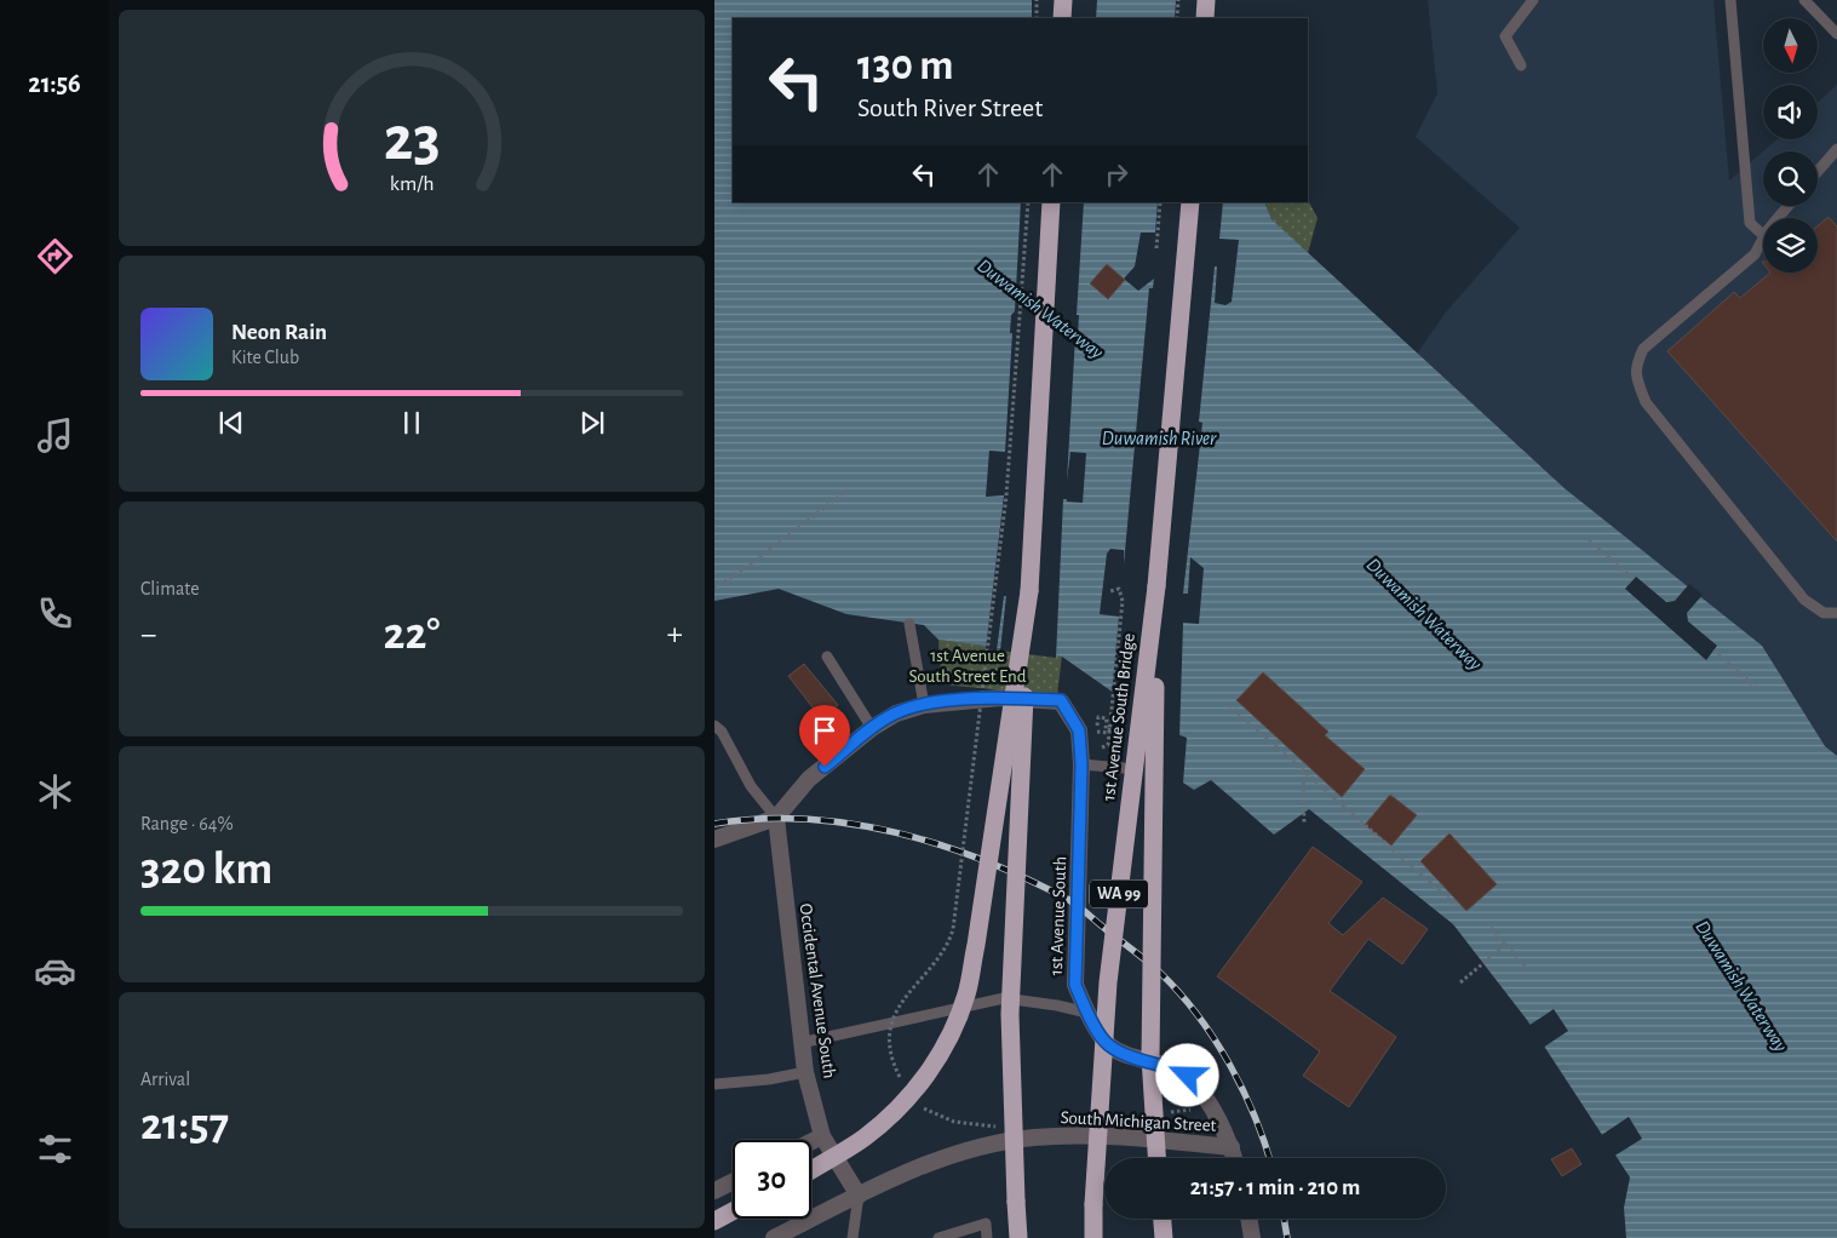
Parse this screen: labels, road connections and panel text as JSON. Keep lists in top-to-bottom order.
{
  "streets": {
    "highway": ["1st Avenue South Bridge", "WA 99"],
    "street": ["1st Avenue South", "Occidental Avenue South", "South Michigan Street"]
  },
  "crossings": [
    ["1st Avenue South", "South Michigan Street"],
    ["Occidental Avenue South", "South Michigan Street"]
  ],
  "water": ["Duwamish Waterway", "Duwamish River"],
  "parks": ["1st Avenue South Street End"],
  "north": "bottom",
  "page": {
    "tabs": "21:56",
    "turn": ["130 m", "South River Street"],
    "song": ["Neon Rain", "Kite Club"],
    "tile": [
      "Climate",
      ["Range · 64%", "320 km"],
      ["Arrival", "21:57"]
    ],
    "heat": ["−", "22°", "+"],
    "limit": "30",
    "trip": "21:57 · 1 min · 210 m",
    "gauge": ["23", "km/h"]
  }
}
